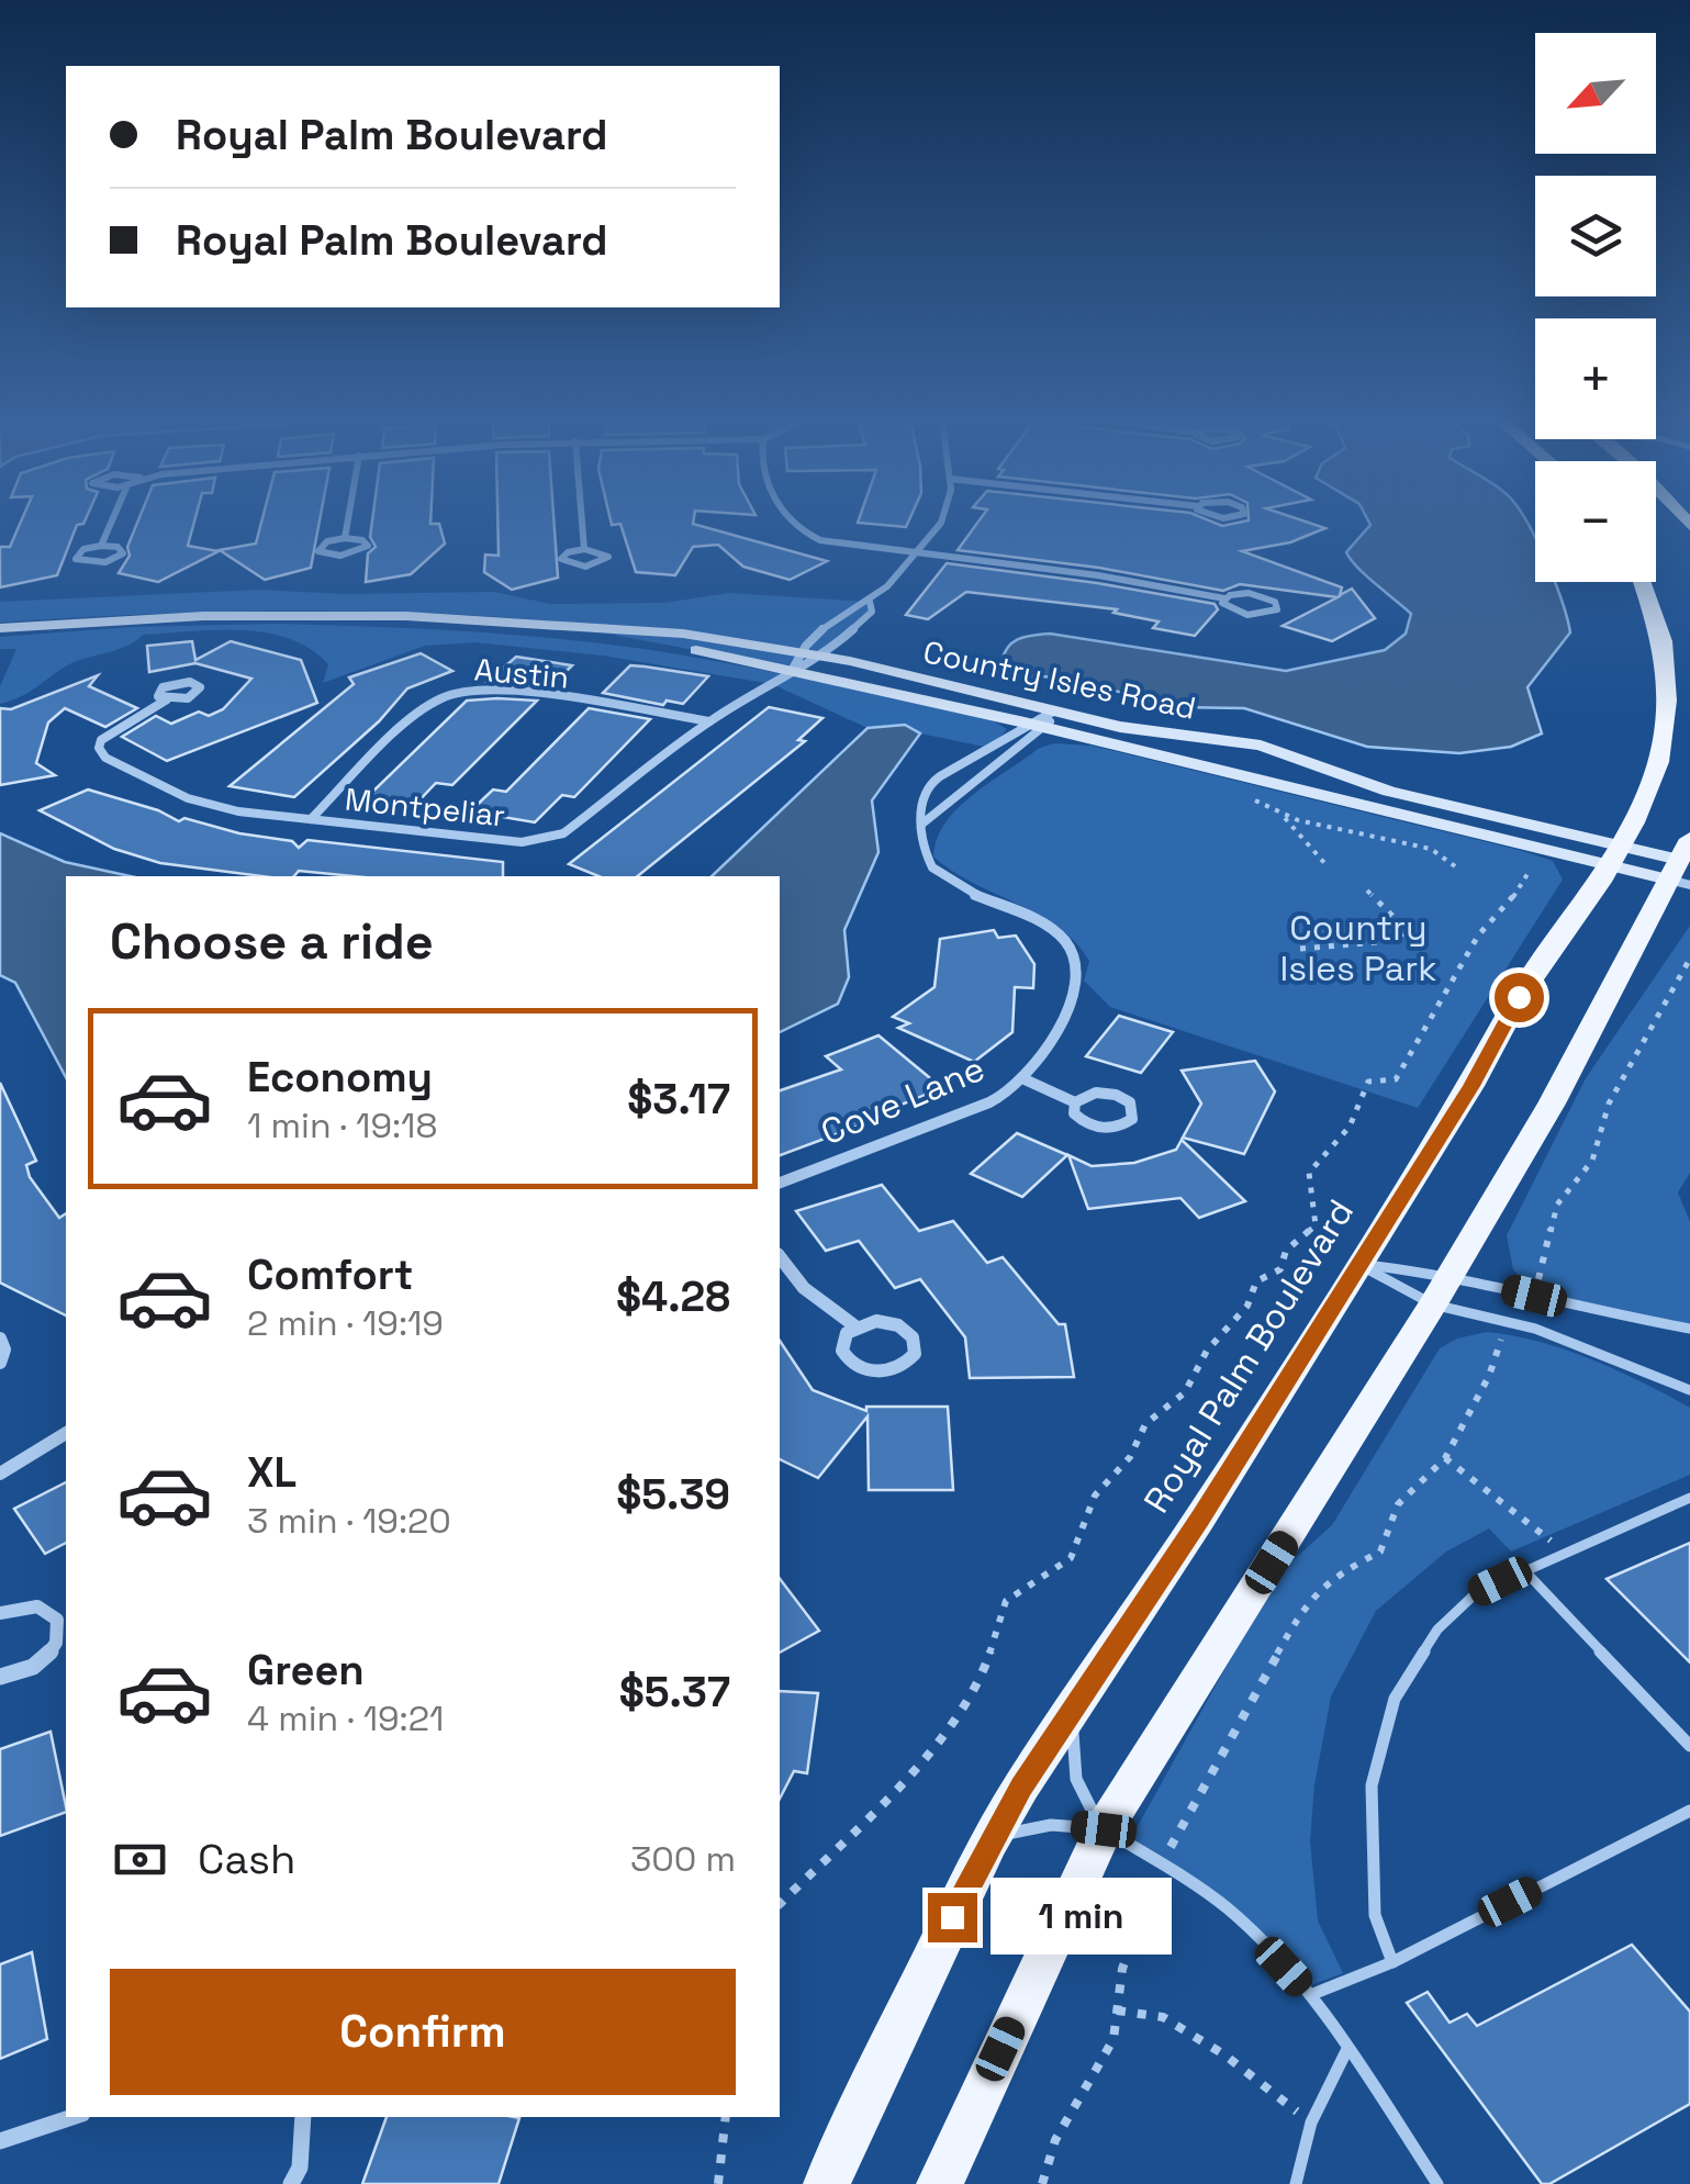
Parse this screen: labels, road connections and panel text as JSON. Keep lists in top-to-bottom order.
{
  "streets": {
    "main road": ["Royal Palm Boulevard"],
    "street": [
      "Austin",
      "Country Isles Road",
      "Montpeliar",
      "Cove Lane"
    ]
  },
  "crossings": [
    ["Austin", "Montpeliar"],
    ["Country Isles Road", "Montpeliar"],
    ["Country Isles Road", "Royal Palm Boulevard"]
  ],
  "parks": ["Country Isles Park"],
  "north": "bottom left",
  "page": {
    "map_buttons": ["+", "−"],
    "banner": ["Royal Palm Boulevard", "Royal Palm Boulevard"],
    "heading": "Choose a ride",
    "list": [
      {
        "name": "Economy",
        "note": "1 min · 19:18",
        "value": "$3.17"
      },
      {
        "name": "Comfort",
        "note": "2 min · 19:19",
        "value": "$4.28"
      },
      {
        "name": "XL",
        "note": "3 min · 19:20",
        "value": "$5.39"
      },
      {
        "name": "Green",
        "note": "4 min · 19:21",
        "value": "$5.37"
      }
    ],
    "pay": ["Cash", "300 m"],
    "bubble": "1 min",
    "buttons": "Confirm"
  }
}
